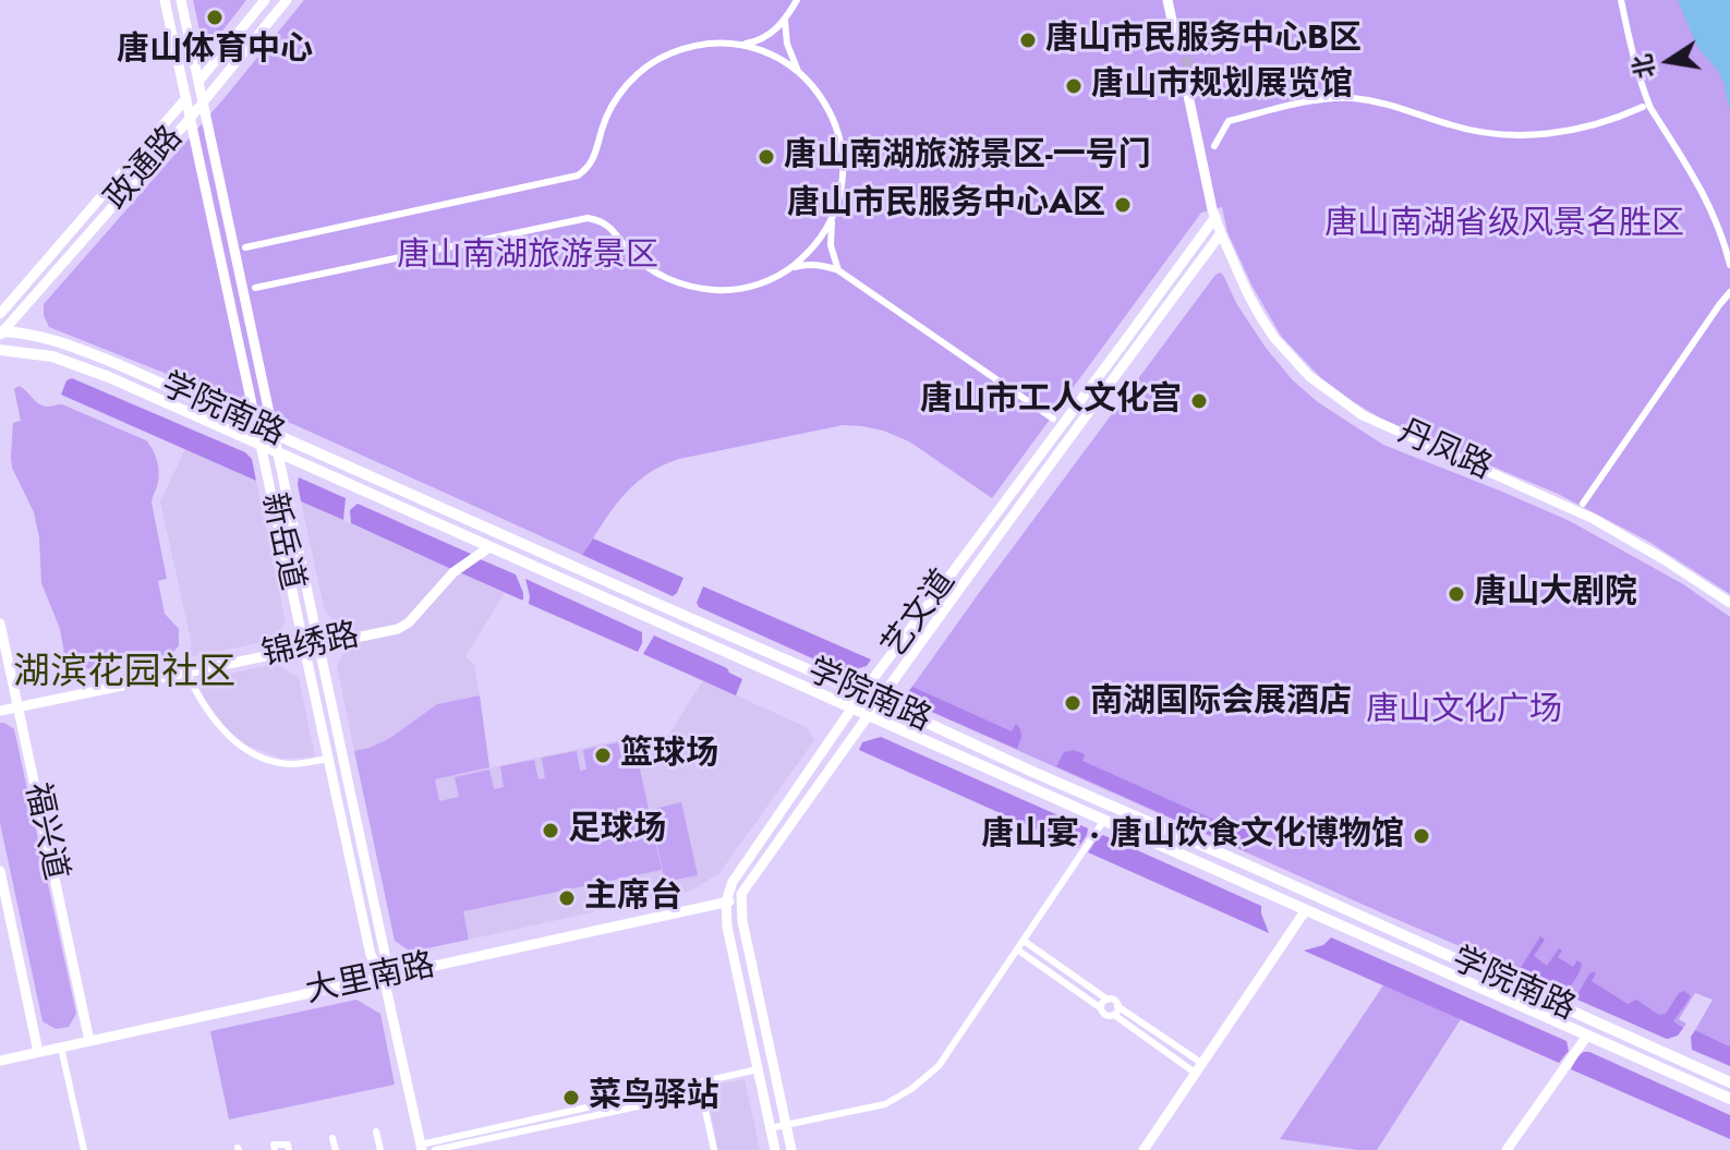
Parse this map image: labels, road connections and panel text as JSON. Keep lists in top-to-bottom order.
{
  "streets": {
    "main road": [
      "政通路",
      "学院南路",
      "丹凤路",
      "新岳道",
      "艺文道",
      "锦绣路",
      "福兴道",
      "大里南路"
    ]
  },
  "crossings": [
    ["政通路", "学院南路"],
    ["政通路", "新岳道"],
    ["学院南路", "新岳道"],
    ["学院南路", "艺文道"],
    ["学院南路", "锦绣路"],
    ["丹凤路", "艺文道"],
    ["新岳道", "锦绣路"],
    ["新岳道", "大里南路"],
    ["艺文道", "大里南路"],
    ["锦绣路", "福兴道"],
    ["福兴道", "大里南路"]
  ],
  "districts": ["湖滨花园社区"],
  "parks": ["唐山南湖省级风景名胜区", "唐山南湖旅游景区", "唐山文化广场"],
  "places": [
    "唐山体育中心",
    "唐山市民服务中心B区",
    "唐山市规划展览馆",
    "唐山南湖旅游景区-一号门",
    "唐山市民服务中心A区",
    "唐山市工人文化宫",
    "唐山大剧院",
    "南湖国际会展酒店",
    "篮球场",
    "足球场",
    "唐山宴 · 唐山饮食文化博物馆",
    "主席台",
    "菜鸟驿站"
  ],
  "north": "left"
}
